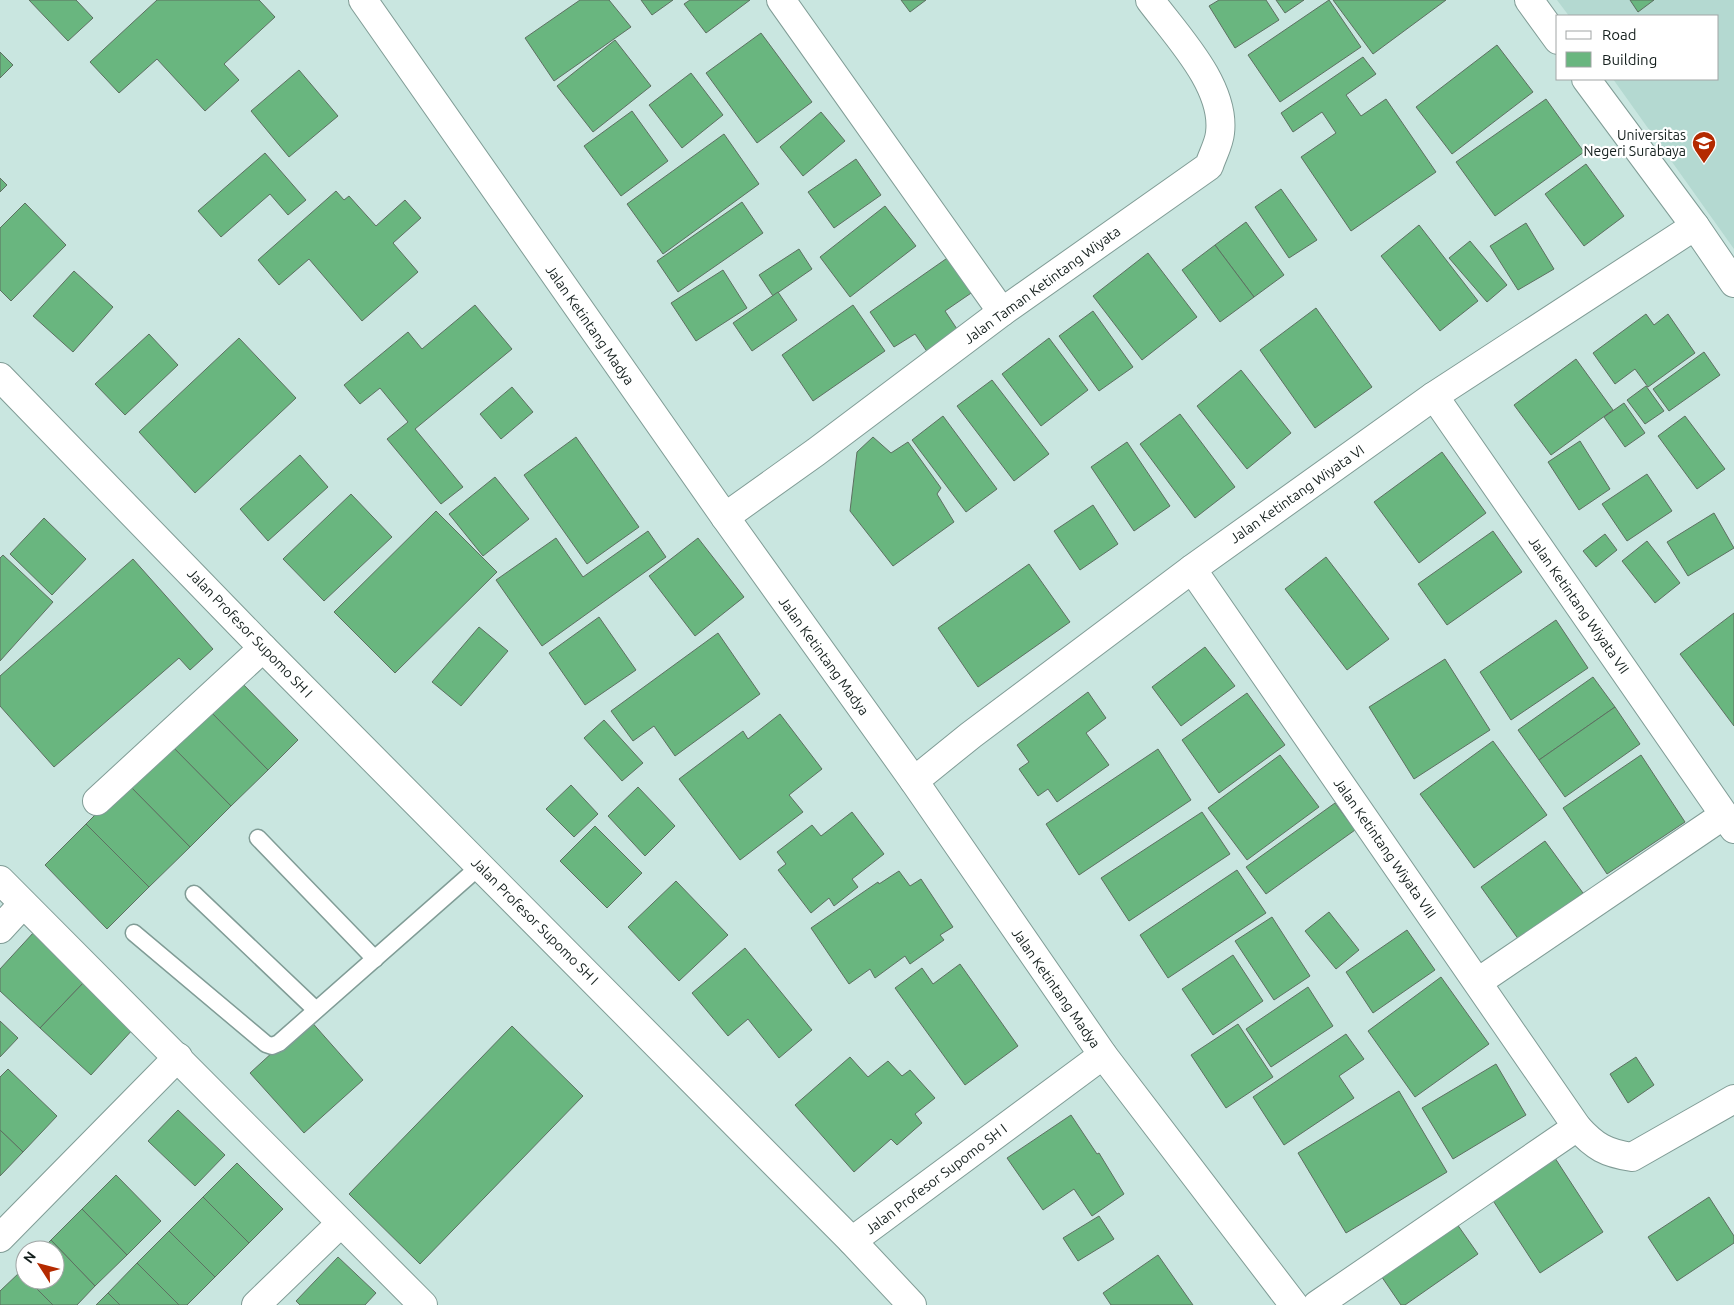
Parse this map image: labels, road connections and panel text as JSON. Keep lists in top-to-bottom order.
{
  "streets": {
    "street": [
      "Jalan Taman Ketintang Wiyata",
      "Jalan Ketintang Madya",
      "Jalan Ketintang Wiyata VI",
      "Jalan Ketintang Wiyata VII",
      "Jalan Profesor Supomo SH I",
      "Jalan Ketintang Wiyata VIII"
    ]
  },
  "crossings": [
    ["Jalan Taman Ketintang Wiyata", "Jalan Ketintang Madya"],
    ["Jalan Ketintang Madya", "Jalan Ketintang Wiyata VI"],
    ["Jalan Ketintang Madya", "Jalan Profesor Supomo SH I"],
    ["Jalan Ketintang Wiyata VI", "Jalan Ketintang Wiyata VII"],
    ["Jalan Ketintang Wiyata VI", "Jalan Ketintang Wiyata VIII"],
    ["Jalan Ketintang Wiyata VII", "Jalan Ketintang Wiyata VIII"]
  ],
  "places": {
    "school or university": ["Universitas Negeri Surabaya"]
  },
  "legend": ["Road", "Building"],
  "north": "top left"
}
